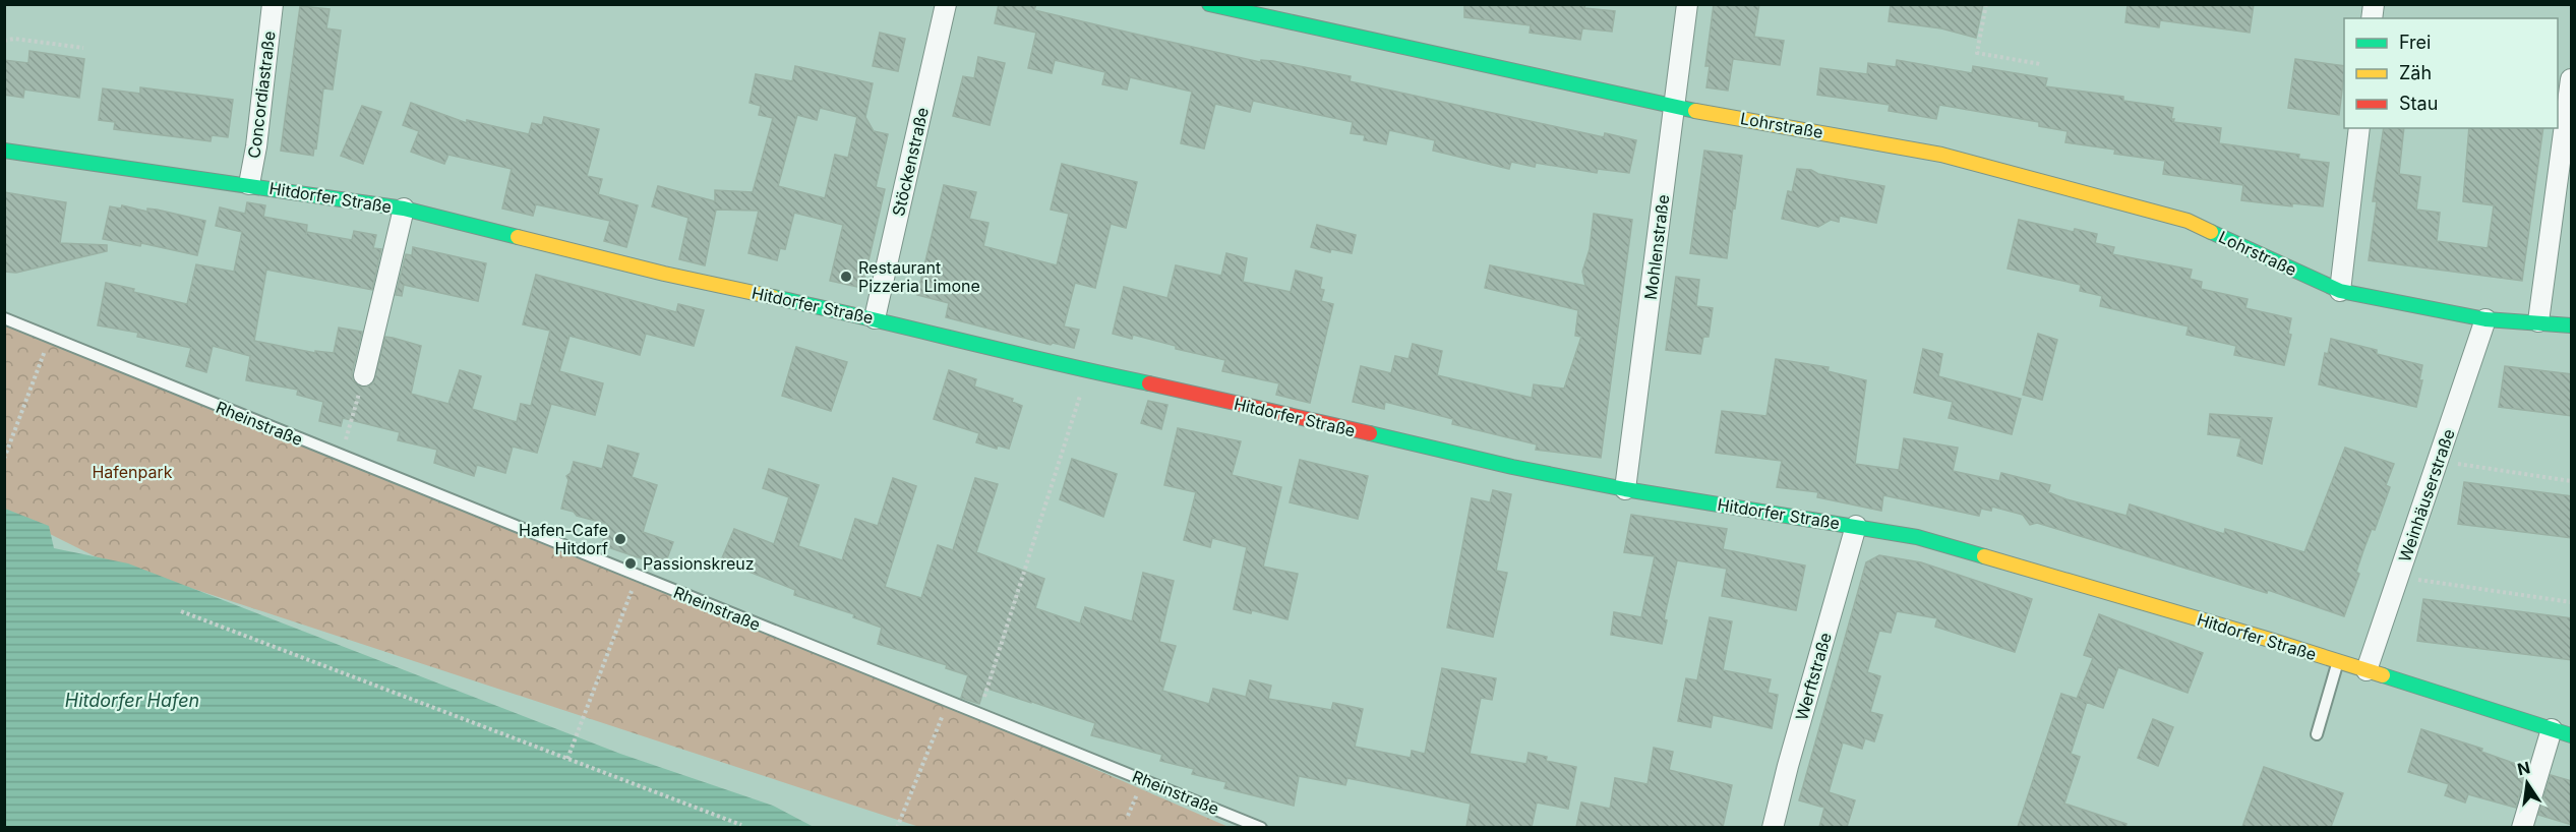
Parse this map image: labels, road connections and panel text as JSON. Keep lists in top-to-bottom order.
{
  "streets": {
    "street": [
      "Concordiastraße",
      "Lohrstraße",
      "Stöckenstraße",
      "Hitdorfer Straße",
      "Mohlenstraße",
      "Weinhäuserstraße",
      "Werftstraße"
    ],
    "lane": ["Rheinstraße"]
  },
  "crossings": [
    ["Concordiastraße", "Hitdorfer Straße"],
    ["Lohrstraße", "Mohlenstraße"],
    ["Lohrstraße", "Weinhäuserstraße"],
    ["Stöckenstraße", "Hitdorfer Straße"],
    ["Hitdorfer Straße", "Mohlenstraße"],
    ["Hitdorfer Straße", "Weinhäuserstraße"],
    ["Hitdorfer Straße", "Werftstraße"]
  ],
  "water": ["Hitdorfer Hafen"],
  "parks": ["Hafenpark"],
  "places": ["Restaurant Pizzeria Limone", "Hafen-Cafe Hitdorf", "Passionskreuz"],
  "legend": ["Frei", "Zäh", "Stau"],
  "north": "top"
}
